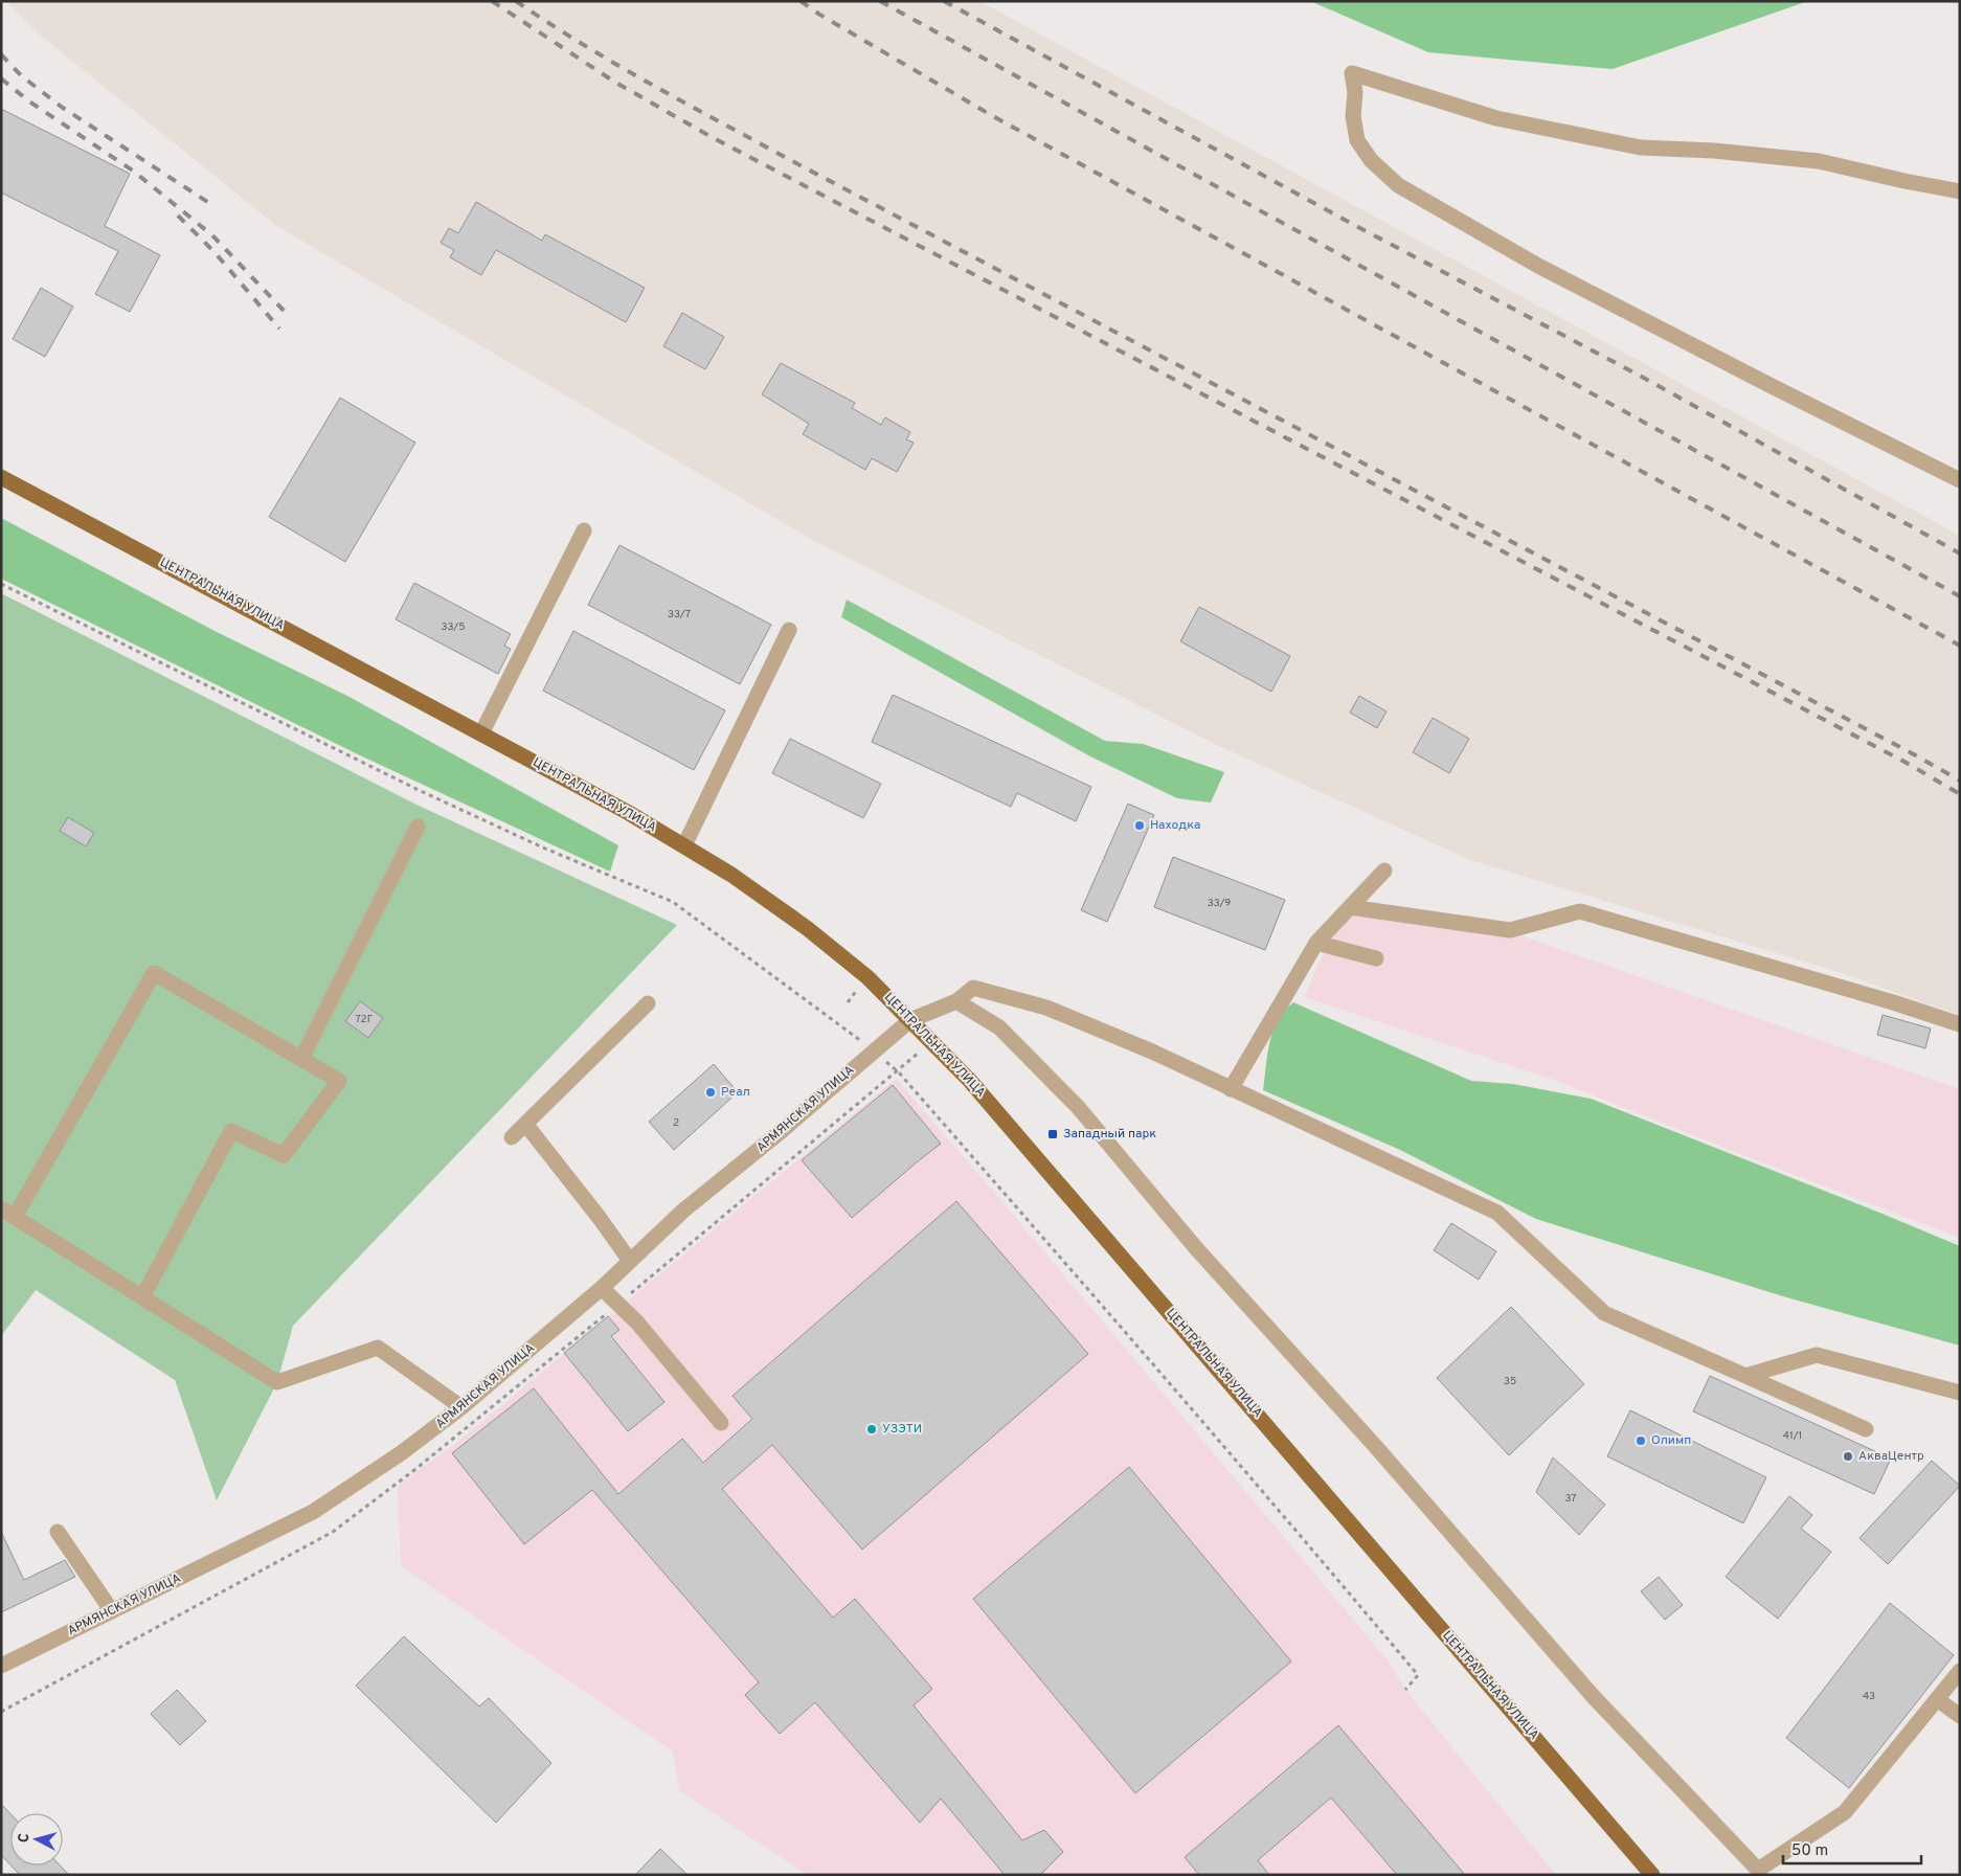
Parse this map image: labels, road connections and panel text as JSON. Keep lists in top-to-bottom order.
{
  "streets": {
    "main road": ["ЦЕНТРАЛЬНАЯ УЛИЦА"],
    "street": ["АРМЯНСКАЯ УЛИЦА"]
  },
  "crossings": [
    ["ЦЕНТРАЛЬНАЯ УЛИЦА", "АРМЯНСКАЯ УЛИЦА"]
  ],
  "places": {
    "other": [
      "Находка",
      "Реал",
      "УЗЭТИ",
      "Олимп",
      "АкваЦентр"
    ],
    "transit": ["Западный парк"]
  },
  "house_numbers": [
    "33/7",
    "33/5",
    "33/9",
    "72Г",
    "2",
    "35",
    "41/1",
    "37",
    "43"
  ],
  "scale_bar": "50 m",
  "north": "left"
}
